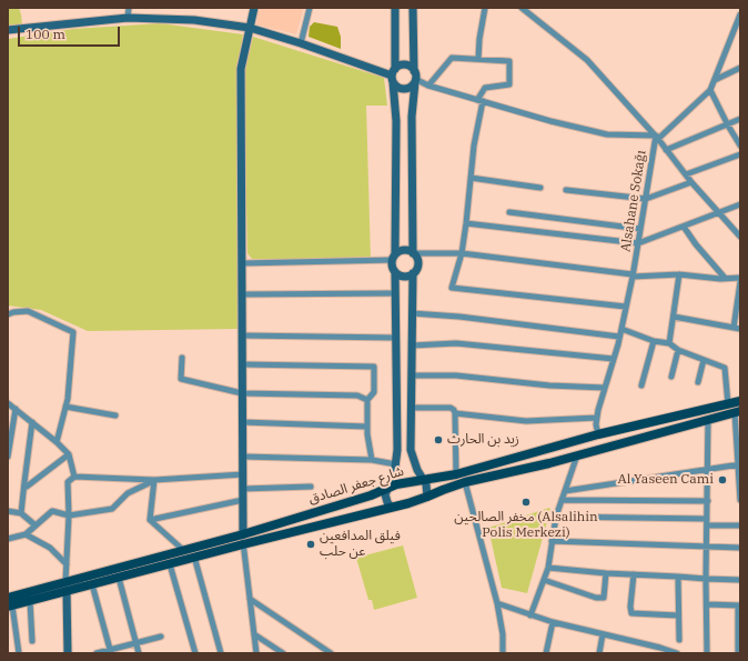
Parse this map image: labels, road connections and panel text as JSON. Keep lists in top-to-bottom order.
{
  "streets": {
    "main road": ["شارع جعفر الصادق"],
    "street": ["Alsahane Sokağı"]
  },
  "crossings": [
    ["Alsahane Sokağı", "شارع جعفر الصادق"]
  ],
  "places": [
    "زيد بن الحارث",
    "Al Yaseen Cami",
    "مخفر الصالحين (Alsalihin Polis Merkezi)",
    "فيلق المدافعين عن حلب"
  ],
  "scale_bar": "100 m"
}
